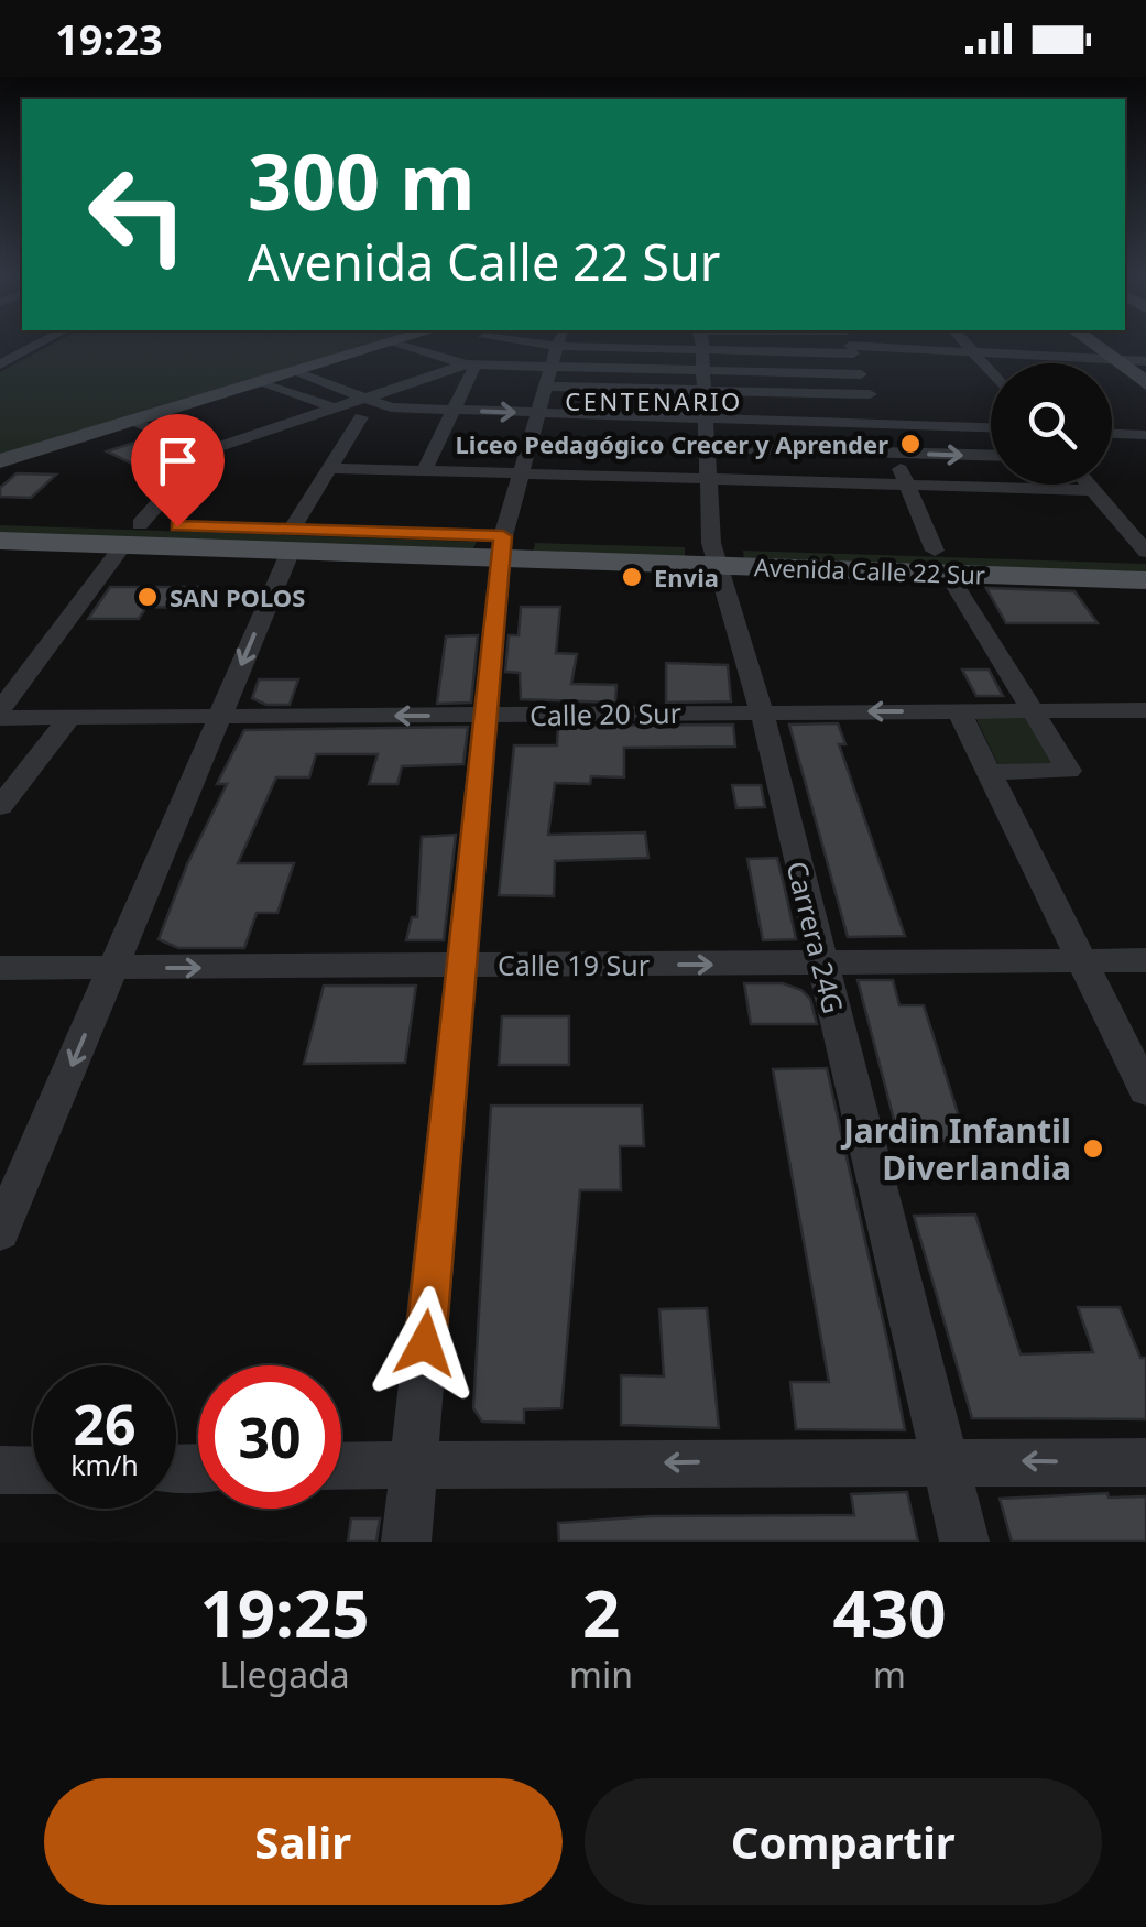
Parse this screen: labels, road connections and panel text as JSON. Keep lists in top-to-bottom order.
{
  "streets": {
    "main road": ["Avenida Calle 22 Sur"],
    "street": ["Calle 20 Sur", "Carrera 24G", "Calle 19 Sur"]
  },
  "crossings": [
    ["Avenida Calle 22 Sur", "Carrera 24G"],
    ["Calle 20 Sur", "Carrera 24G"],
    ["Carrera 24G", "Calle 19 Sur"]
  ],
  "one_way": ["Calle 19 Sur"],
  "districts": ["CENTENARIO"],
  "places": [
    "Liceo Pedagógico Crecer y Aprender",
    "Envia",
    "SAN POLOS",
    "Jardin Infantil Diverlandia"
  ],
  "page": {
    "status": "19:23",
    "turn": ["300 m", "Avenida Calle 22 Sur"],
    "speed": "26 km/h",
    "limit": "30",
    "eta": [
      "19:25",
      "Llegada",
      "2",
      "min",
      "430",
      "m"
    ],
    "buttons": ["Salir", "Compartir"]
  }
}
